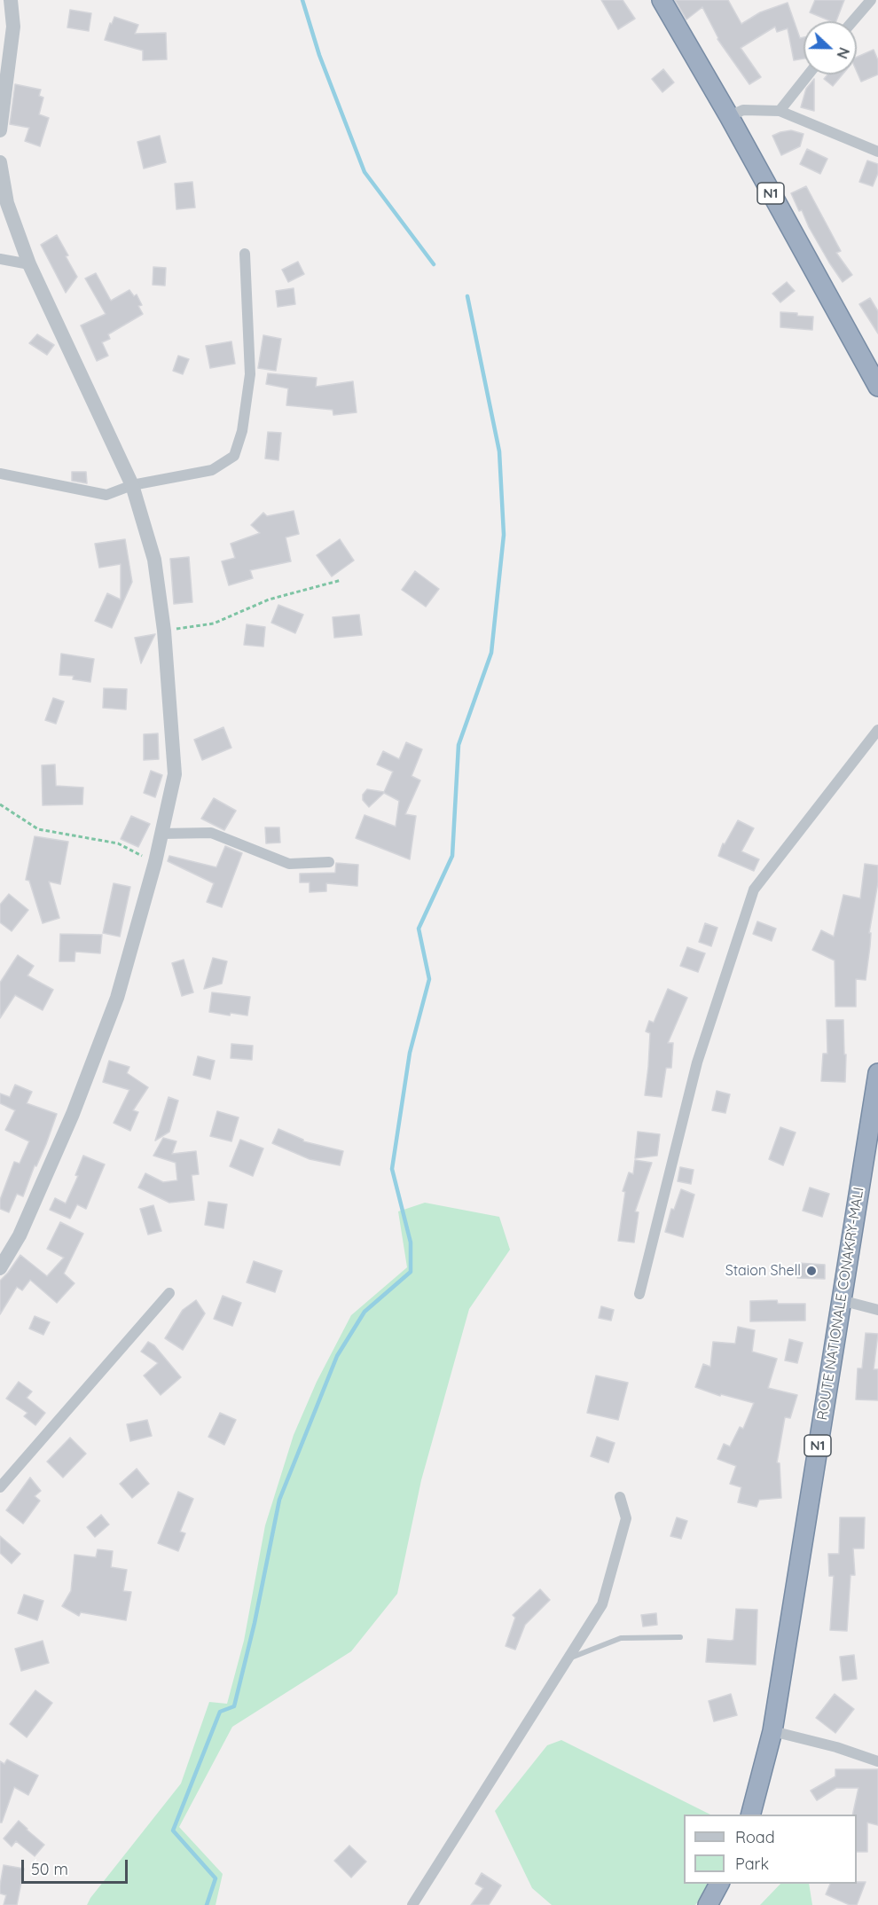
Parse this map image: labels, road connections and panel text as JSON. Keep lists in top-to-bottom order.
{
  "streets": {
    "highway": ["N1", "ROUTE NATIONALE CONAKRY-MALI"]
  },
  "places": ["Staion Shell"],
  "legend": ["Road", "Park"],
  "scale_bar": "50 m",
  "north": "right"
}
